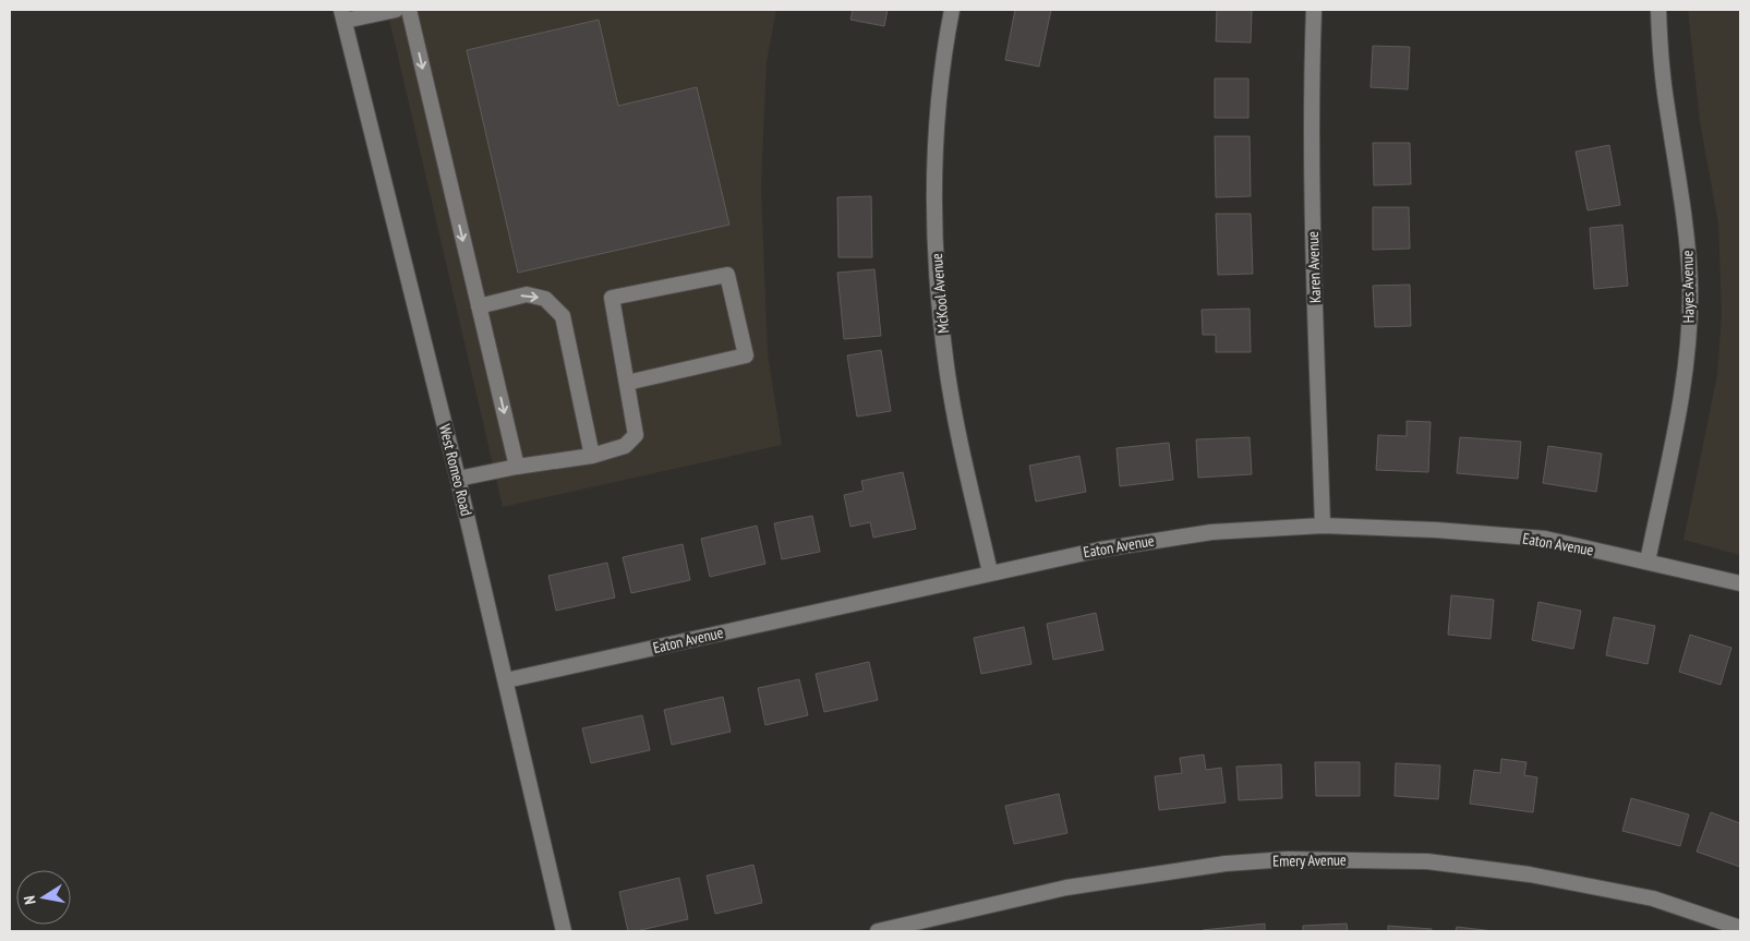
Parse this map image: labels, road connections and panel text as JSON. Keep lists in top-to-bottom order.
{
  "streets": {
    "street": [
      "Karen Avenue",
      "Hayes Avenue",
      "McKool Avenue",
      "West Romeo Road",
      "Eaton Avenue",
      "Emery Avenue"
    ]
  },
  "crossings": [
    ["Karen Avenue", "Eaton Avenue"],
    ["Hayes Avenue", "Eaton Avenue"],
    ["McKool Avenue", "Eaton Avenue"],
    ["West Romeo Road", "Eaton Avenue"]
  ],
  "north": "left"
}
